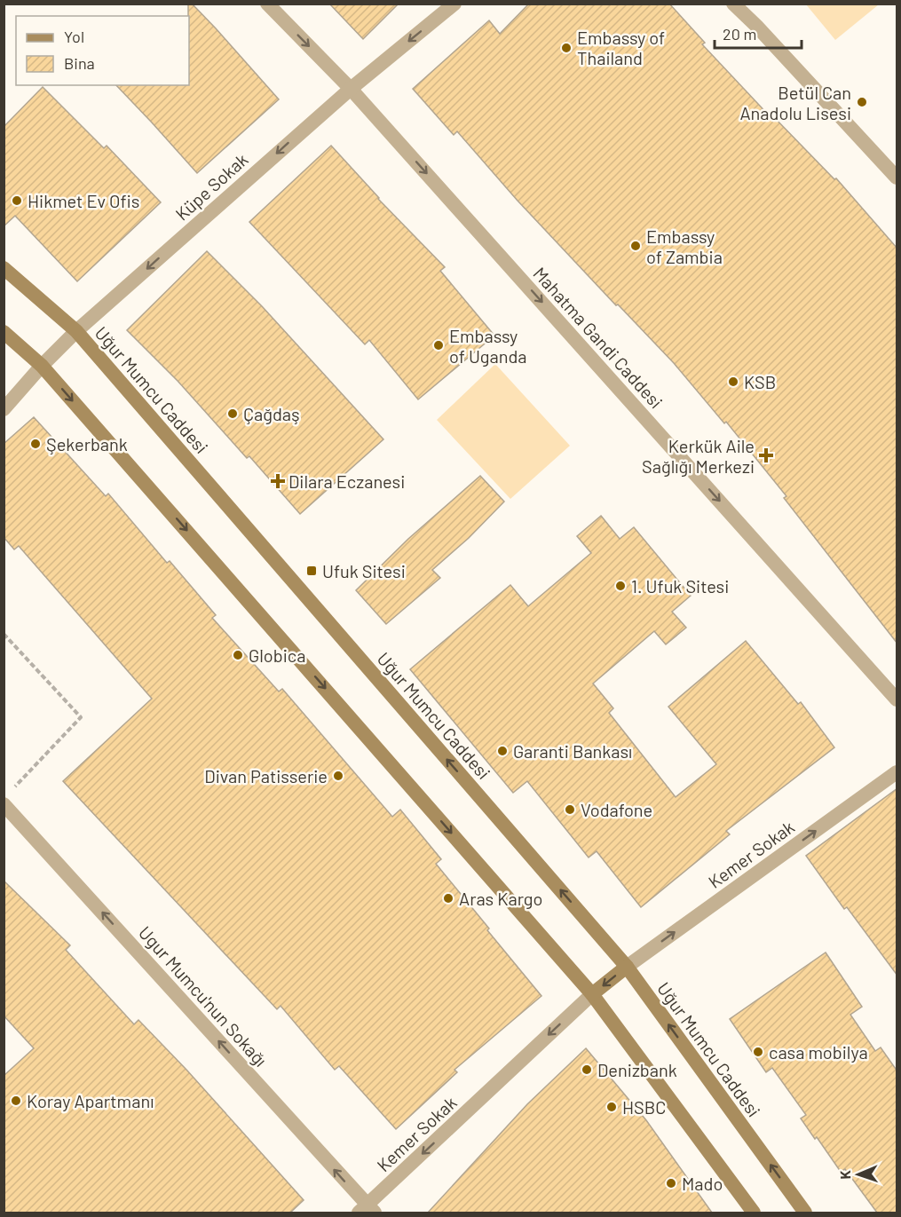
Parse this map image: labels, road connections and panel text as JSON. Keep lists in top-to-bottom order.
{
  "streets": {
    "main road": ["Uğur Mumcu Caddesi"],
    "street": [
      "Küpe Sokak",
      "Mahatma Gandi Caddesi",
      "Kemer Sokak",
      "Ugur Mumcu'nun Sokağı"
    ]
  },
  "crossings": [
    ["Küpe Sokak", "Mahatma Gandi Caddesi"],
    ["Küpe Sokak", "Uğur Mumcu Caddesi"],
    ["Uğur Mumcu Caddesi", "Kemer Sokak"],
    ["Kemer Sokak", "Ugur Mumcu'nun Sokağı"]
  ],
  "one_way": ["Küpe Sokak", "Mahatma Gandi Caddesi", "Ugur Mumcu'nun Sokağı"],
  "places": {
    "other": [
      "Embassy of Thailand",
      "Betül Can Anadolu Lisesi",
      "Hikmet Ev Ofis",
      "Embassy of Zambia",
      "Embassy of Uganda",
      "KSB",
      "Çağdaş",
      "Şekerbank",
      "1. Ufuk Sitesi",
      "Globica",
      "Garanti Bankası",
      "Divan Patisserie",
      "Vodafone",
      "Aras Kargo",
      "casa mobilya",
      "Denizbank",
      "Koray Apartmanı",
      "HSBC",
      "Mado"
    ],
    "health": ["Kerkük Aile Sağlığı Merkezi", "Dilara Eczanesi"],
    "transit": ["Ufuk Sitesi"]
  },
  "legend": ["Yol", "Bina"],
  "scale_bar": "20 m",
  "north": "left"
}
